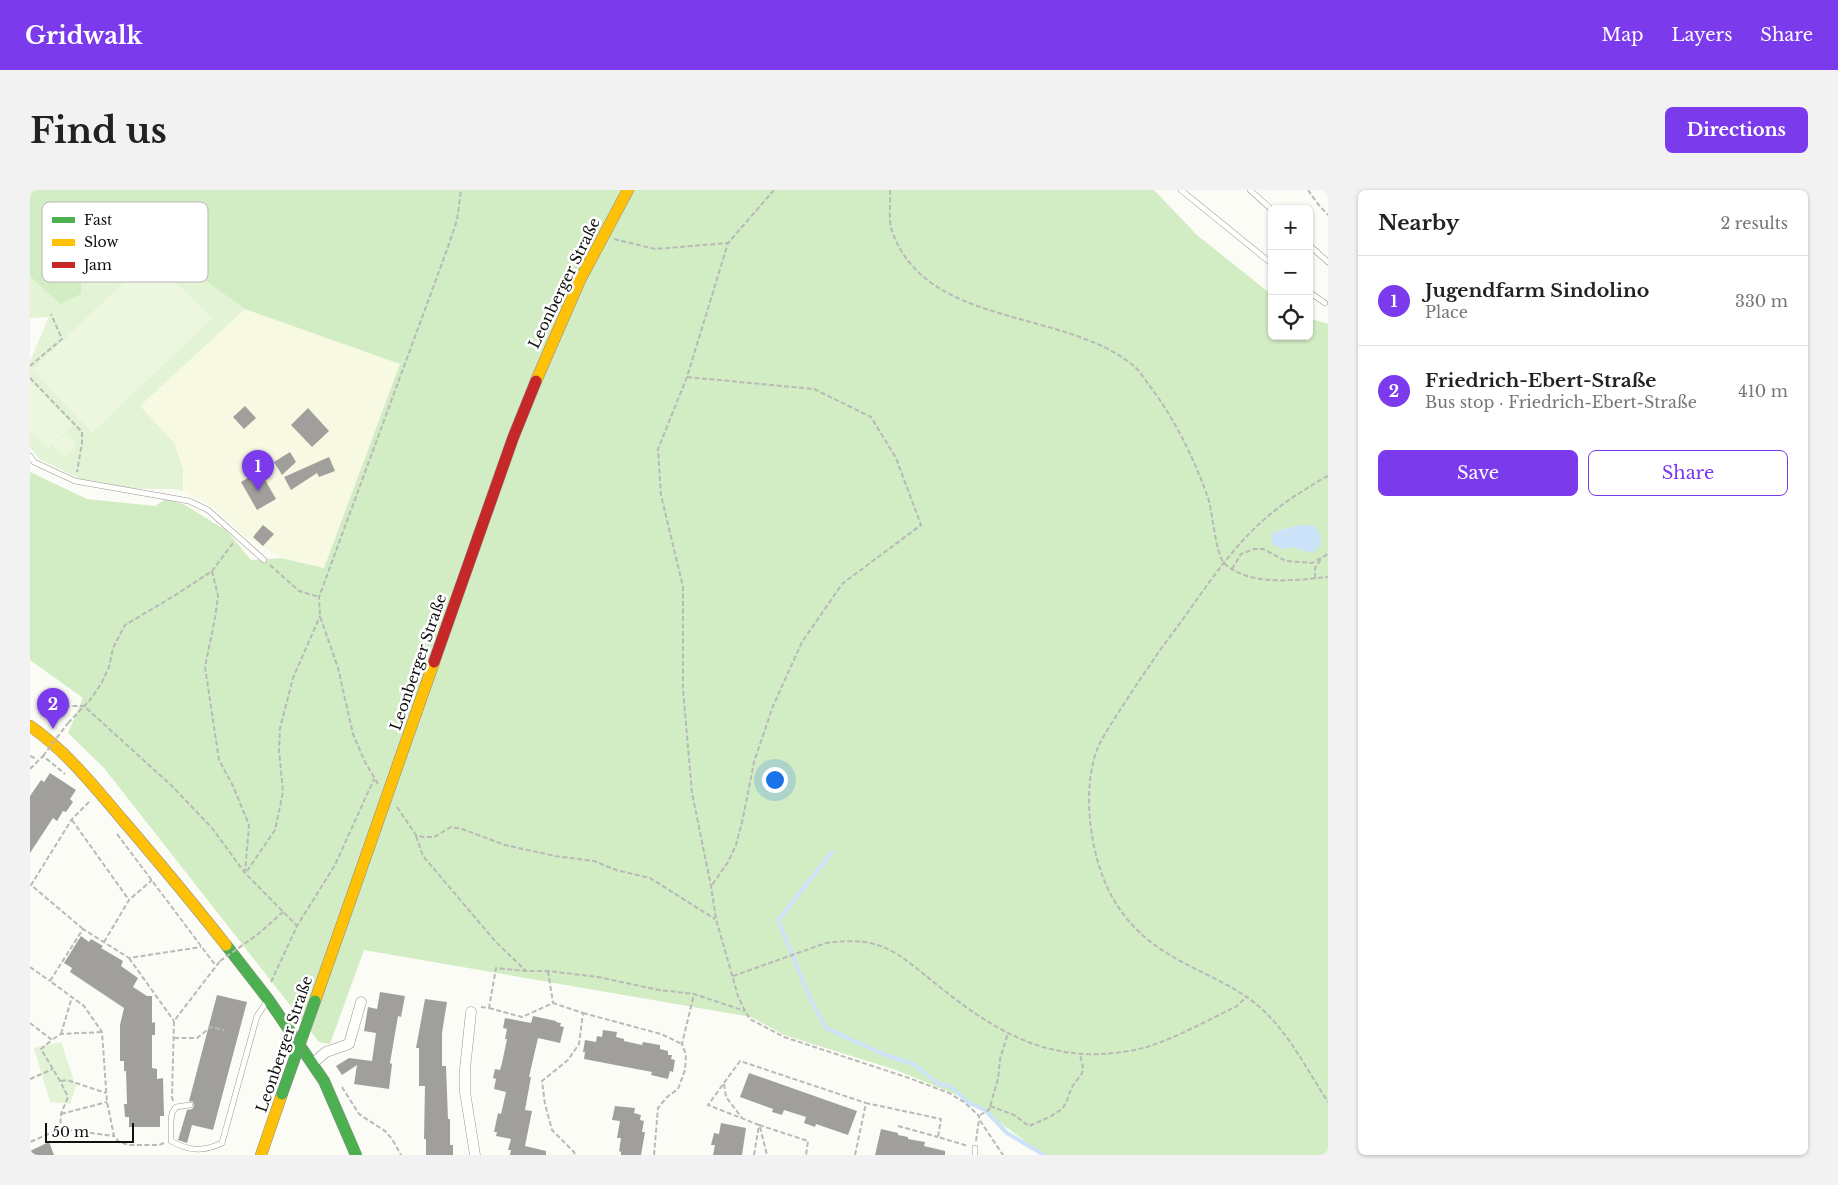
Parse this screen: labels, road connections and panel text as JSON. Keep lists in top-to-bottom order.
{
  "streets": {
    "main road": ["Leonberger Straße"]
  },
  "legend": ["Fast", "Slow", "Jam"],
  "scale_bar": "50 m",
  "page": {
    "header": "Gridwalk",
    "nav": ["Map", "Layers", "Share"],
    "buttons": [
      "Directions",
      ["Save", "Share"]
    ],
    "title": "Find us",
    "heading": ["Nearby", "2 results"],
    "map_buttons": ["+", "−"],
    "list": [
      {
        "mark": "1",
        "name": "Jugendfarm Sindolino",
        "note": "Place",
        "value": "330 m"
      },
      {
        "mark": "2",
        "name": "Friedrich-Ebert-Straße",
        "note": "Bus stop · Friedrich-Ebert-Straße",
        "value": "410 m"
      }
    ],
    "pins": ["1", "2"],
    "scale": "50 m"
  }
}
